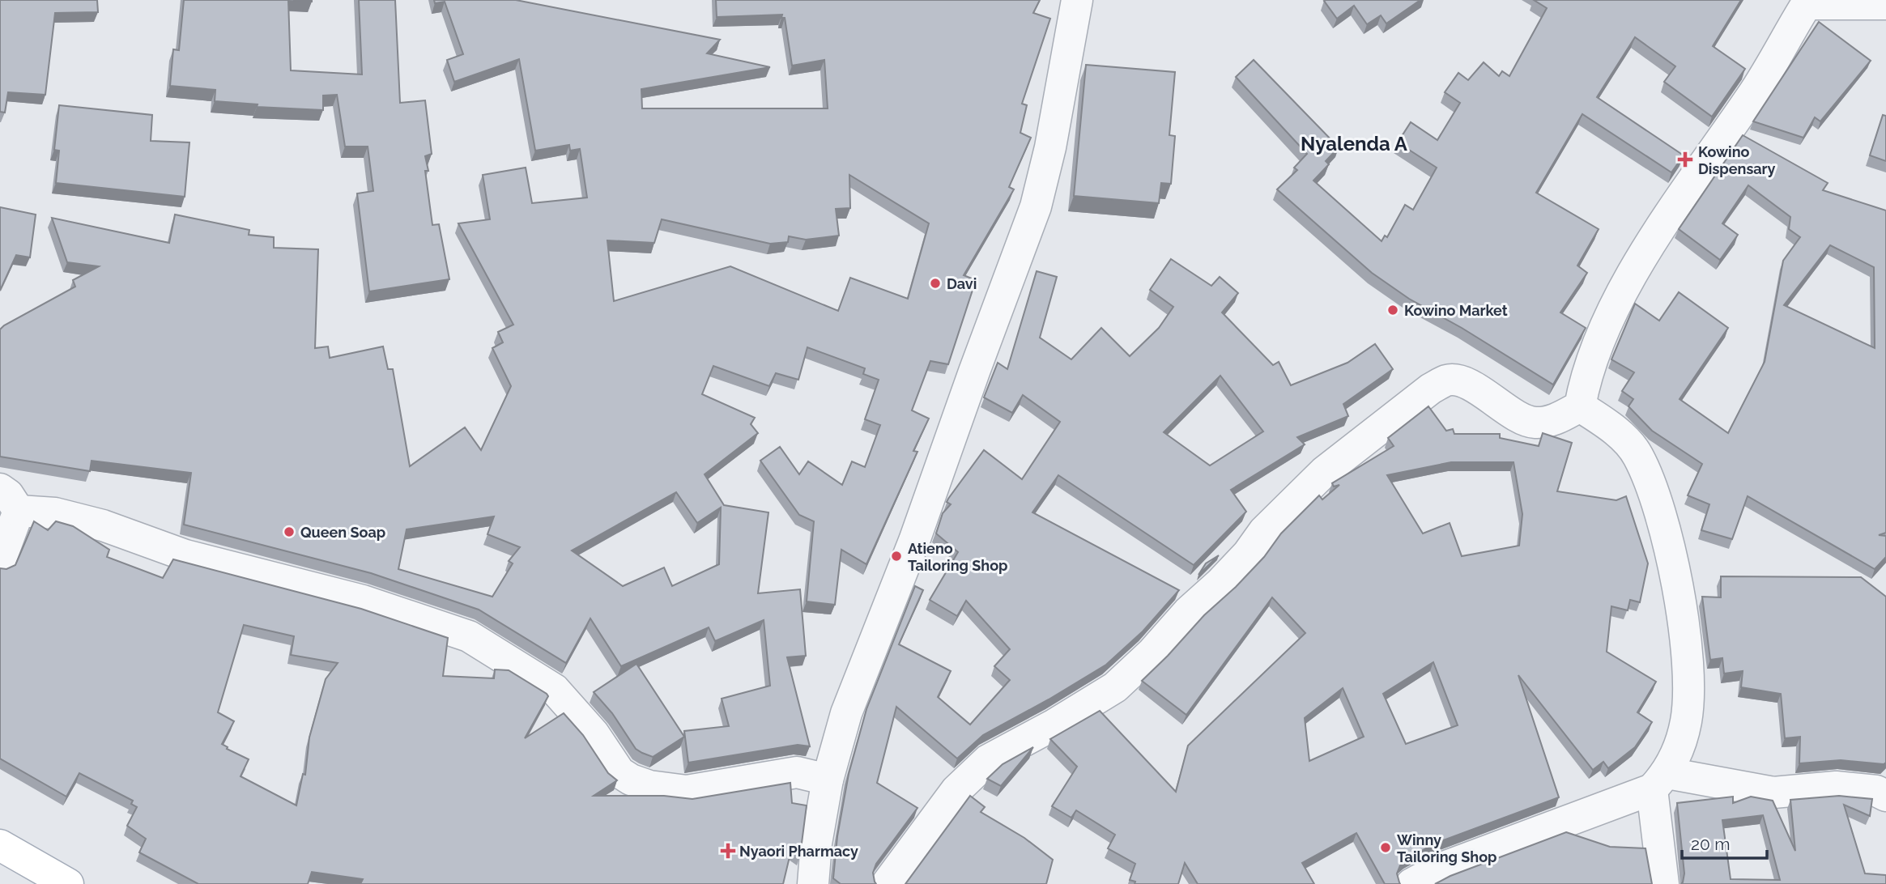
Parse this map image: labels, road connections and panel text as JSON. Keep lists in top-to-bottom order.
{
  "districts": ["Nyalenda A"],
  "places": {
    "health": ["Kowino Dispensary", "Nyaori Pharmacy"],
    "other": [
      "Davi",
      "Kowino Market",
      "Queen Soap",
      "Atieno Tailoring Shop",
      "Winny Tailoring Shop"
    ]
  },
  "scale_bar": "20 m"
}
